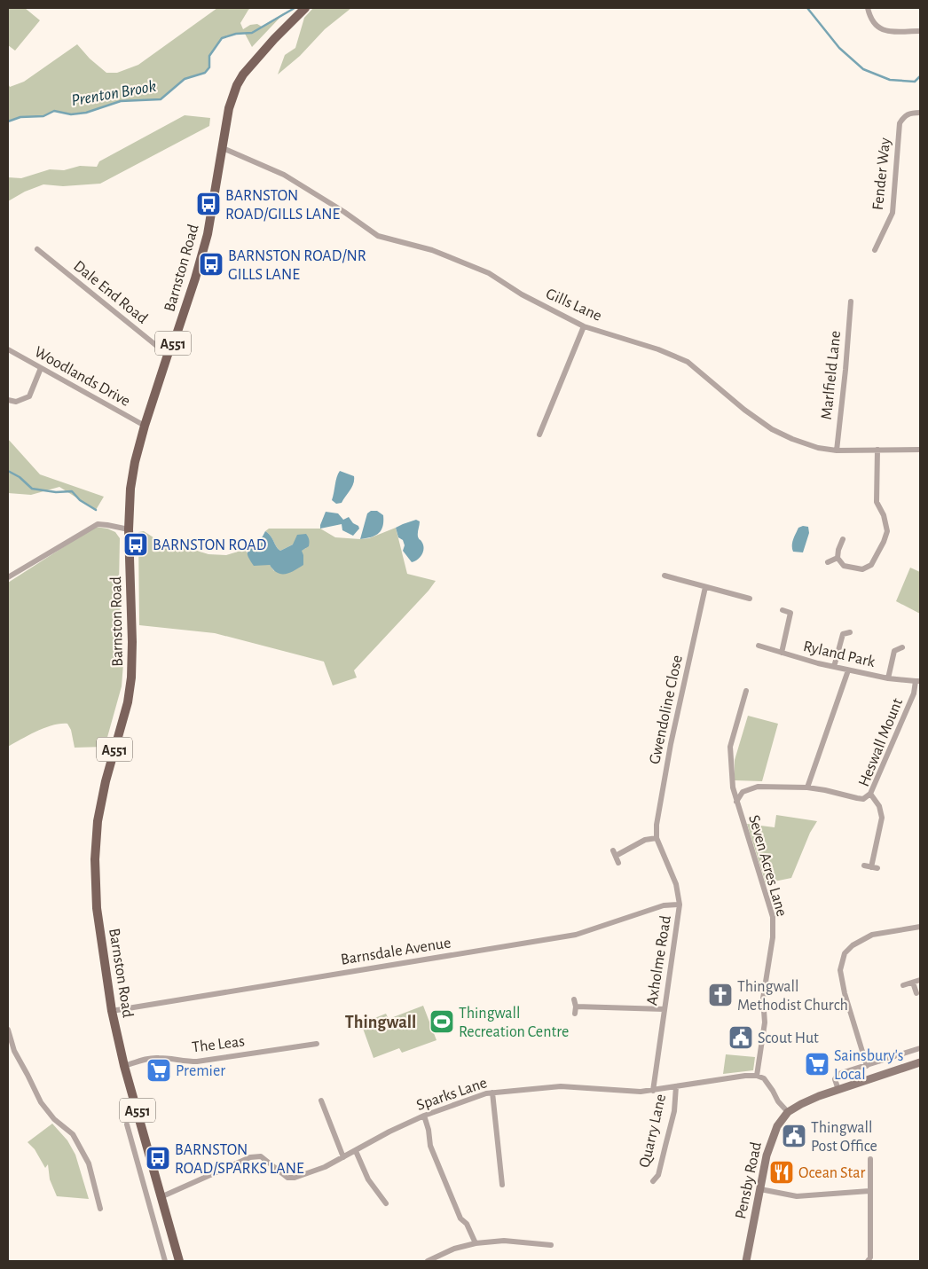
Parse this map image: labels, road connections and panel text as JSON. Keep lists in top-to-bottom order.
{
  "streets": {
    "main road": ["Barnston Road", "A551", "Pensby Road"],
    "street": [
      "Fender Way",
      "Dale End Road",
      "Gills Lane",
      "Marlfield Lane",
      "Woodlands Drive",
      "Ryland Park",
      "Gwendoline Close",
      "Heswall Mount",
      "Seven Acres Lane",
      "Barnsdale Avenue",
      "Axholme Road",
      "The Leas",
      "Sparks Lane",
      "Quarry Lane"
    ]
  },
  "crossings": [
    ["Barnston Road", "Dale End Road"],
    ["Barnston Road", "Gills Lane"],
    ["Barnston Road", "Woodlands Drive"],
    ["Barnston Road", "Barnsdale Avenue"],
    ["Barnston Road", "The Leas"],
    ["Barnston Road", "Sparks Lane"],
    ["Gills Lane", "Marlfield Lane"],
    ["Ryland Park", "Heswall Mount"],
    ["Gwendoline Close", "Axholme Road"],
    ["Seven Acres Lane", "Sparks Lane"],
    ["Barnsdale Avenue", "Axholme Road"],
    ["Axholme Road", "Sparks Lane"],
    ["Sparks Lane", "Quarry Lane"]
  ],
  "districts": ["Thingwall"],
  "water": ["Prenton Brook"],
  "places": {
    "bus stop": [
      "BARNSTON ROAD/GILLS LANE",
      "BARNSTON ROAD/NR GILLS LANE",
      "BARNSTON ROAD",
      "BARNSTON ROAD/SPARKS LANE"
    ],
    "church": ["Thingwall Methodist Church"],
    "sports": ["Thingwall Recreation Centre"],
    "public building": ["Scout Hut", "Thingwall Post Office"],
    "supermarket": ["Sainsbury's Local", "Premier"],
    "restaurant": ["Ocean Star"]
  }
}
